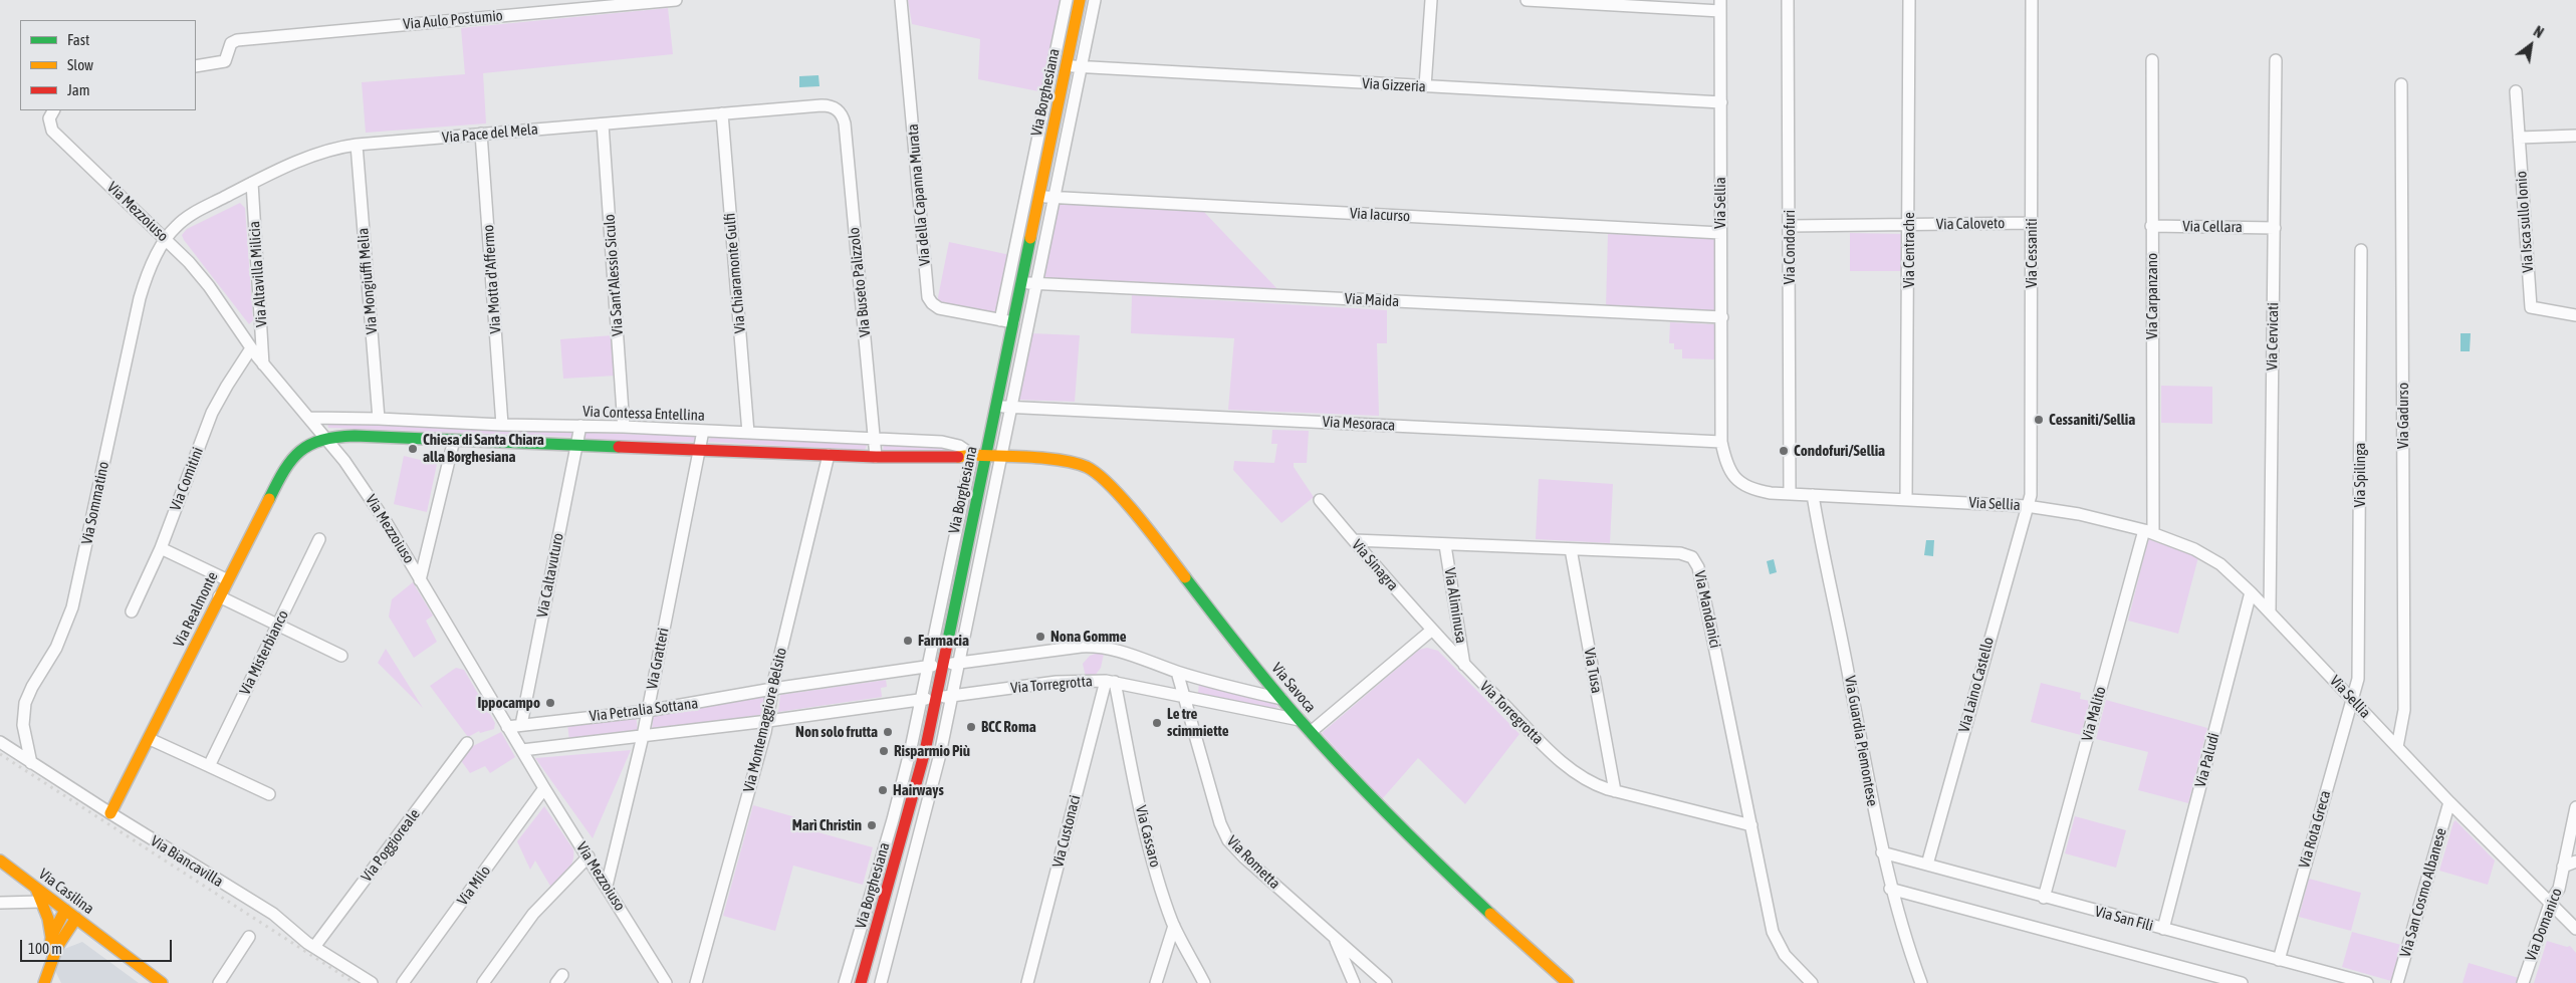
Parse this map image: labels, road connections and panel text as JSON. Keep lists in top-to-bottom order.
{
  "streets": {
    "street": [
      "Via Aulo Postumio",
      "Via Gizzeria",
      "Via Borghesiana",
      "Via Pace del Mela",
      "Via della Capanna Murata",
      "Via Sellia",
      "Via Mezzoiuso",
      "Via Iacurso",
      "Via Isca sullo Ionio",
      "Via Caloveto",
      "Via Cellara",
      "Via Condofuri",
      "Via Centrache",
      "Via Cessaniti",
      "Via Chiaramonte Gulfi",
      "Via Altavilla Milicia",
      "Via Sant'Alessio Siculo",
      "Via Motta d'Affermo",
      "Via Mongiuffi Melia",
      "Via Buseto Palizzolo",
      "Via Carpanzano",
      "Via Maida",
      "Via Cervicati",
      "Via Contessa Entellina",
      "Via Gadurso",
      "Via Mesoraca",
      "Via Spilinga",
      "Via Comitini",
      "Via Sommatino",
      "Via Sinagra",
      "Via Caltavuturo",
      "Via Aliminusa",
      "Via Realmonte",
      "Via Mandanici",
      "Via Misterbianco",
      "Via Gratteri",
      "Via Tusa",
      "Via Torregrotta",
      "Via Laino Castello",
      "Via Savoca",
      "Via Petralia Sottana",
      "Via Malito",
      "Via Montemaggiore Belsito",
      "Via Guardia Piemontese",
      "Via Paludi",
      "Via Rota Greca",
      "Via Custonaci",
      "Via Cassaro",
      "Via Poggioreale",
      "Via Biancavilla",
      "Via Rometta",
      "Via Milo",
      "Via Casilina",
      "Via San Cosmo Albanese",
      "Via San Fili",
      "Via Domanico"
    ]
  },
  "crossings": [
    ["Via Gizzeria", "Via Borghesiana"],
    ["Via Gizzeria", "Via Sellia"],
    ["Via Borghesiana", "Via della Capanna Murata"],
    ["Via Borghesiana", "Via Iacurso"],
    ["Via Borghesiana", "Via Maida"],
    ["Via Borghesiana", "Via Contessa Entellina"],
    ["Via Borghesiana", "Via Mesoraca"],
    ["Via Borghesiana", "Via Torregrotta"],
    ["Via Borghesiana", "Via Savoca"],
    ["Via Borghesiana", "Via Petralia Sottana"],
    ["Via Pace del Mela", "Via Mezzoiuso"],
    ["Via Pace del Mela", "Via Chiaramonte Gulfi"],
    ["Via Pace del Mela", "Via Altavilla Milicia"],
    ["Via Pace del Mela", "Via Sant'Alessio Siculo"],
    ["Via Pace del Mela", "Via Motta d'Affermo"],
    ["Via Pace del Mela", "Via Mongiuffi Melia"],
    ["Via Pace del Mela", "Via Buseto Palizzolo"],
    ["Via Pace del Mela", "Via Sommatino"],
    ["Via Sellia", "Via Iacurso"],
    ["Via Sellia", "Via Condofuri"],
    ["Via Sellia", "Via Centrache"],
    ["Via Sellia", "Via Cessaniti"],
    ["Via Sellia", "Via Carpanzano"],
    ["Via Sellia", "Via Maida"],
    ["Via Sellia", "Via Cervicati"],
    ["Via Sellia", "Via Gadurso"],
    ["Via Sellia", "Via Mesoraca"],
    ["Via Sellia", "Via Spilinga"],
    ["Via Sellia", "Via Laino Castello"],
    ["Via Sellia", "Via Malito"],
    ["Via Sellia", "Via Guardia Piemontese"],
    ["Via Sellia", "Via Paludi"],
    ["Via Sellia", "Via Rota Greca"],
    ["Via Sellia", "Via San Cosmo Albanese"],
    ["Via Sellia", "Via Domanico"],
    ["Via Mezzoiuso", "Via Altavilla Milicia"],
    ["Via Mezzoiuso", "Via Contessa Entellina"],
    ["Via Mezzoiuso", "Via Comitini"],
    ["Via Mezzoiuso", "Via Sommatino"],
    ["Via Mezzoiuso", "Via Realmonte"],
    ["Via Mezzoiuso", "Via Gratteri"],
    ["Via Mezzoiuso", "Via Petralia Sottana"],
    ["Via Mezzoiuso", "Via Milo"],
    ["Via Caloveto", "Via Condofuri"],
    ["Via Caloveto", "Via Centrache"],
    ["Via Caloveto", "Via Cessaniti"],
    ["Via Cellara", "Via Carpanzano"],
    ["Via Cellara", "Via Cervicati"],
    ["Via Cessaniti", "Via Laino Castello"],
    ["Via Chiaramonte Gulfi", "Via Contessa Entellina"],
    ["Via Sant'Alessio Siculo", "Via Contessa Entellina"],
    ["Via Motta d'Affermo", "Via Contessa Entellina"],
    ["Via Mongiuffi Melia", "Via Contessa Entellina"],
    ["Via Buseto Palizzolo", "Via Contessa Entellina"],
    ["Via Carpanzano", "Via Malito"],
    ["Via Contessa Entellina", "Via Caltavuturo"],
    ["Via Contessa Entellina", "Via Realmonte"],
    ["Via Contessa Entellina", "Via Gratteri"],
    ["Via Contessa Entellina", "Via Savoca"],
    ["Via Contessa Entellina", "Via Montemaggiore Belsito"],
    ["Via Spilinga", "Via Rota Greca"],
    ["Via Sommatino", "Via Biancavilla"],
    ["Via Sinagra", "Via Mandanici"],
    ["Via Sinagra", "Via Torregrotta"],
    ["Via Caltavuturo", "Via Petralia Sottana"],
    ["Via Aliminusa", "Via Mandanici"],
    ["Via Aliminusa", "Via Torregrotta"],
    ["Via Realmonte", "Via Biancavilla"],
    ["Via Mandanici", "Via Tusa"],
    ["Via Mandanici", "Via Torregrotta"],
    ["Via Gratteri", "Via Petralia Sottana"],
    ["Via Tusa", "Via Torregrotta"],
    ["Via Torregrotta", "Via Savoca"],
    ["Via Torregrotta", "Via Petralia Sottana"],
    ["Via Torregrotta", "Via Custonaci"],
    ["Via Torregrotta", "Via Cassaro"],
    ["Via Torregrotta", "Via Rometta"],
    ["Via Laino Castello", "Via San Fili"],
    ["Via Petralia Sottana", "Via Montemaggiore Belsito"],
    ["Via Malito", "Via San Fili"],
    ["Via Guardia Piemontese", "Via San Fili"],
    ["Via Paludi", "Via San Fili"],
    ["Via Rota Greca", "Via San Fili"],
    ["Via Custonaci", "Via Cassaro"],
    ["Via Poggioreale", "Via Biancavilla"]
  ],
  "places": [
    "Cessaniti/Sellia",
    "Chiesa di Santa Chiara alla Borghesiana",
    "Condofuri/Sellia",
    "Nona Gomme",
    "Farmacia",
    "Ippocampo",
    "Le tre scimmiette",
    "BCC Roma",
    "Non solo frutta",
    "Risparmio Più",
    "Hairways",
    "Marì Christin"
  ],
  "legend": ["Fast", "Slow", "Jam"],
  "scale_bar": "100 m",
  "north": "top right"
}
